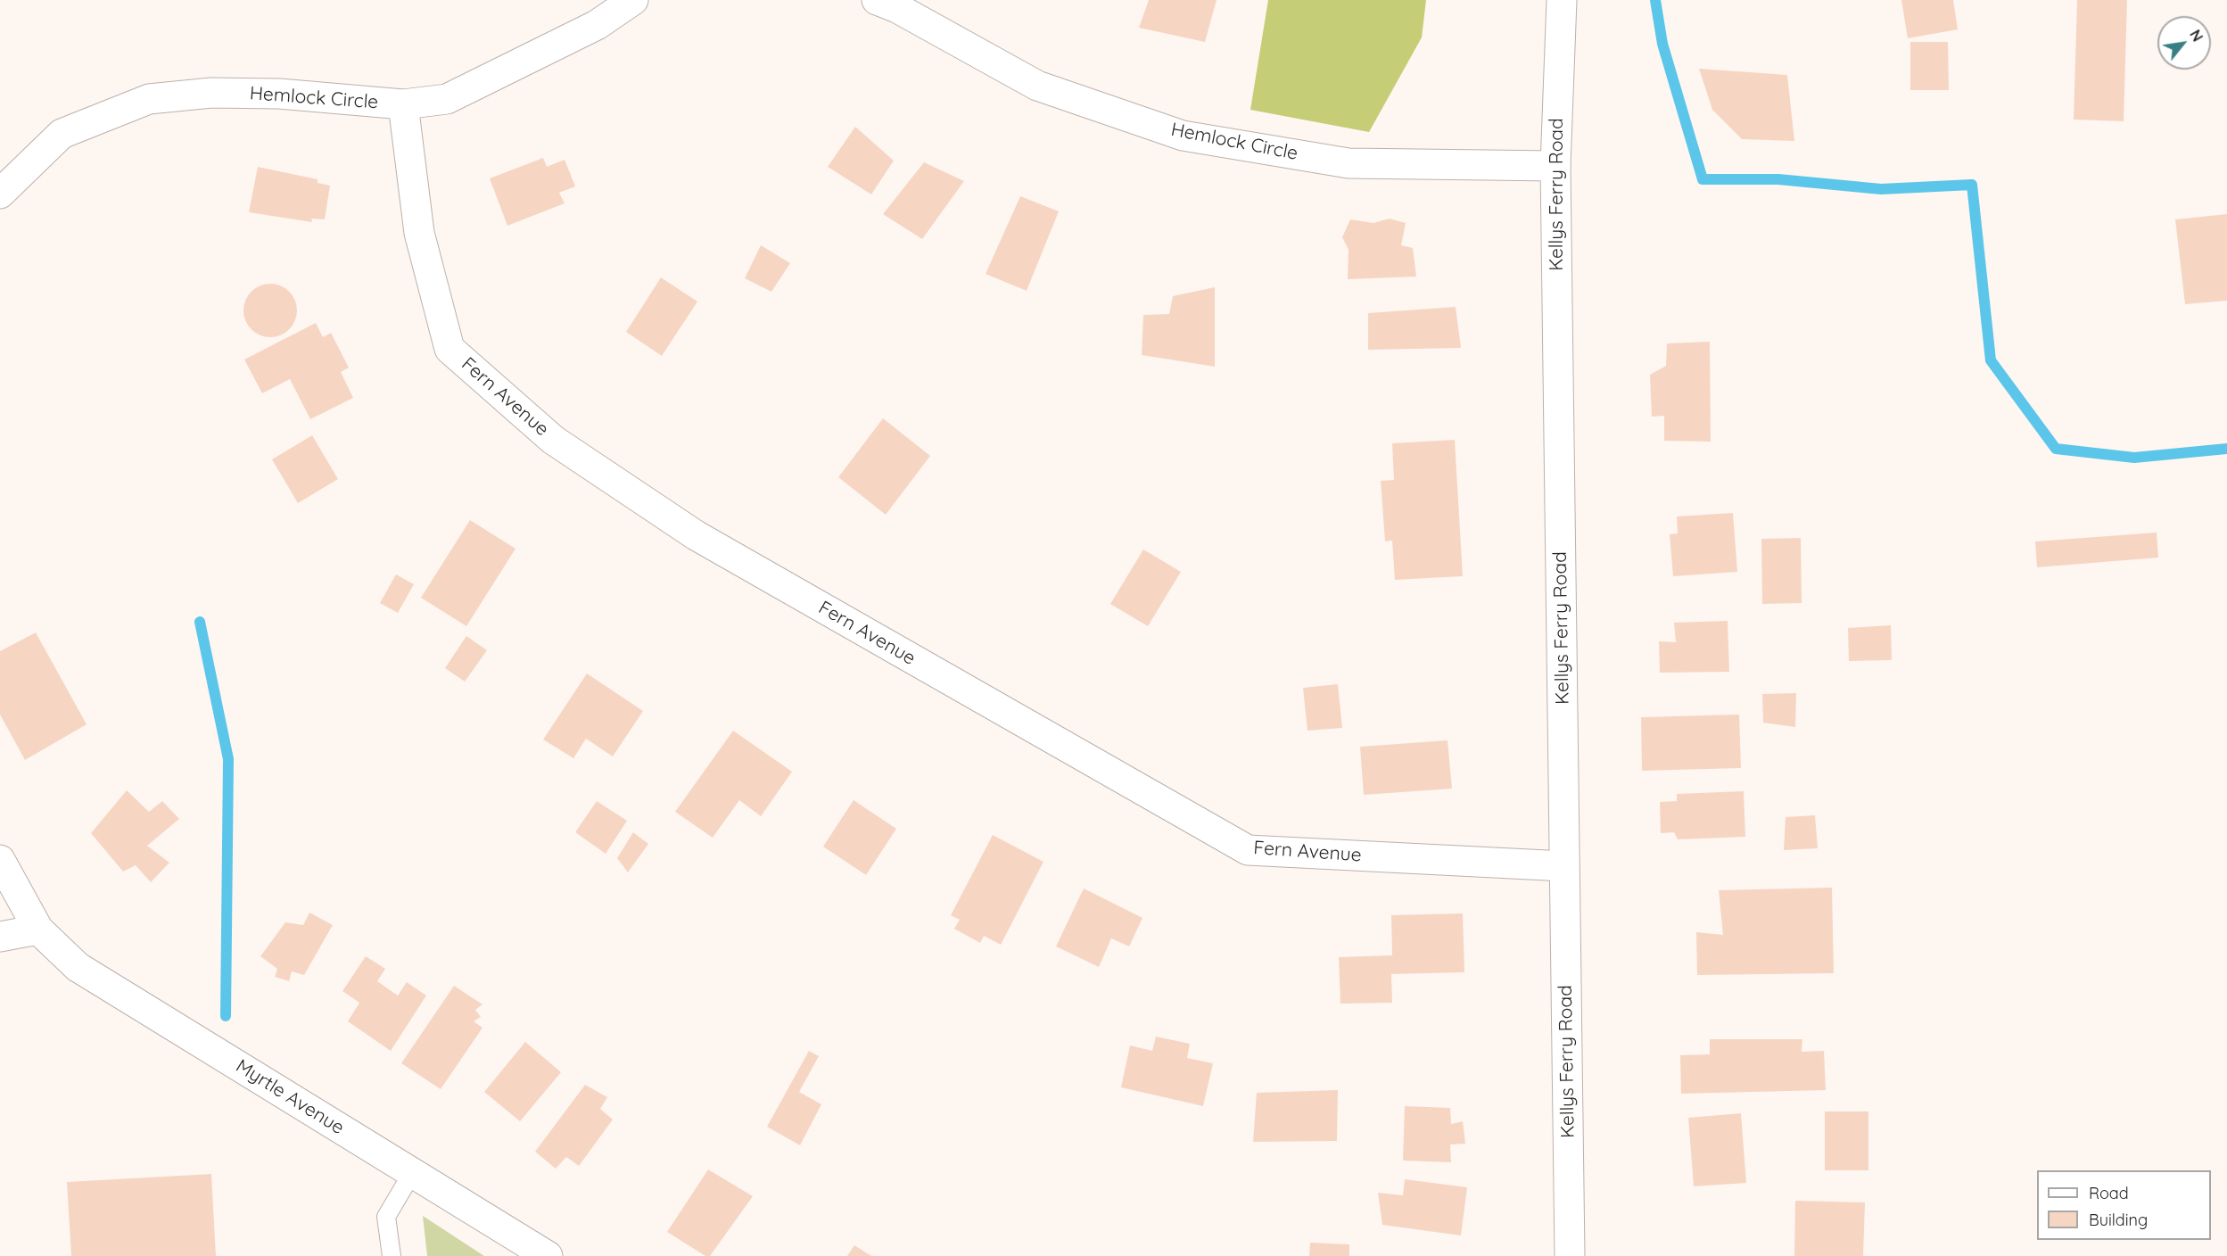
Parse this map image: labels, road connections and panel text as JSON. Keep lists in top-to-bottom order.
{
  "streets": {
    "street": [
      "Hemlock Circle",
      "Kellys Ferry Road",
      "Fern Avenue",
      "Myrtle Avenue"
    ]
  },
  "crossings": [
    ["Hemlock Circle", "Kellys Ferry Road"],
    ["Hemlock Circle", "Fern Avenue"],
    ["Kellys Ferry Road", "Fern Avenue"]
  ],
  "legend": ["Road", "Building"],
  "north": "top right"
}
